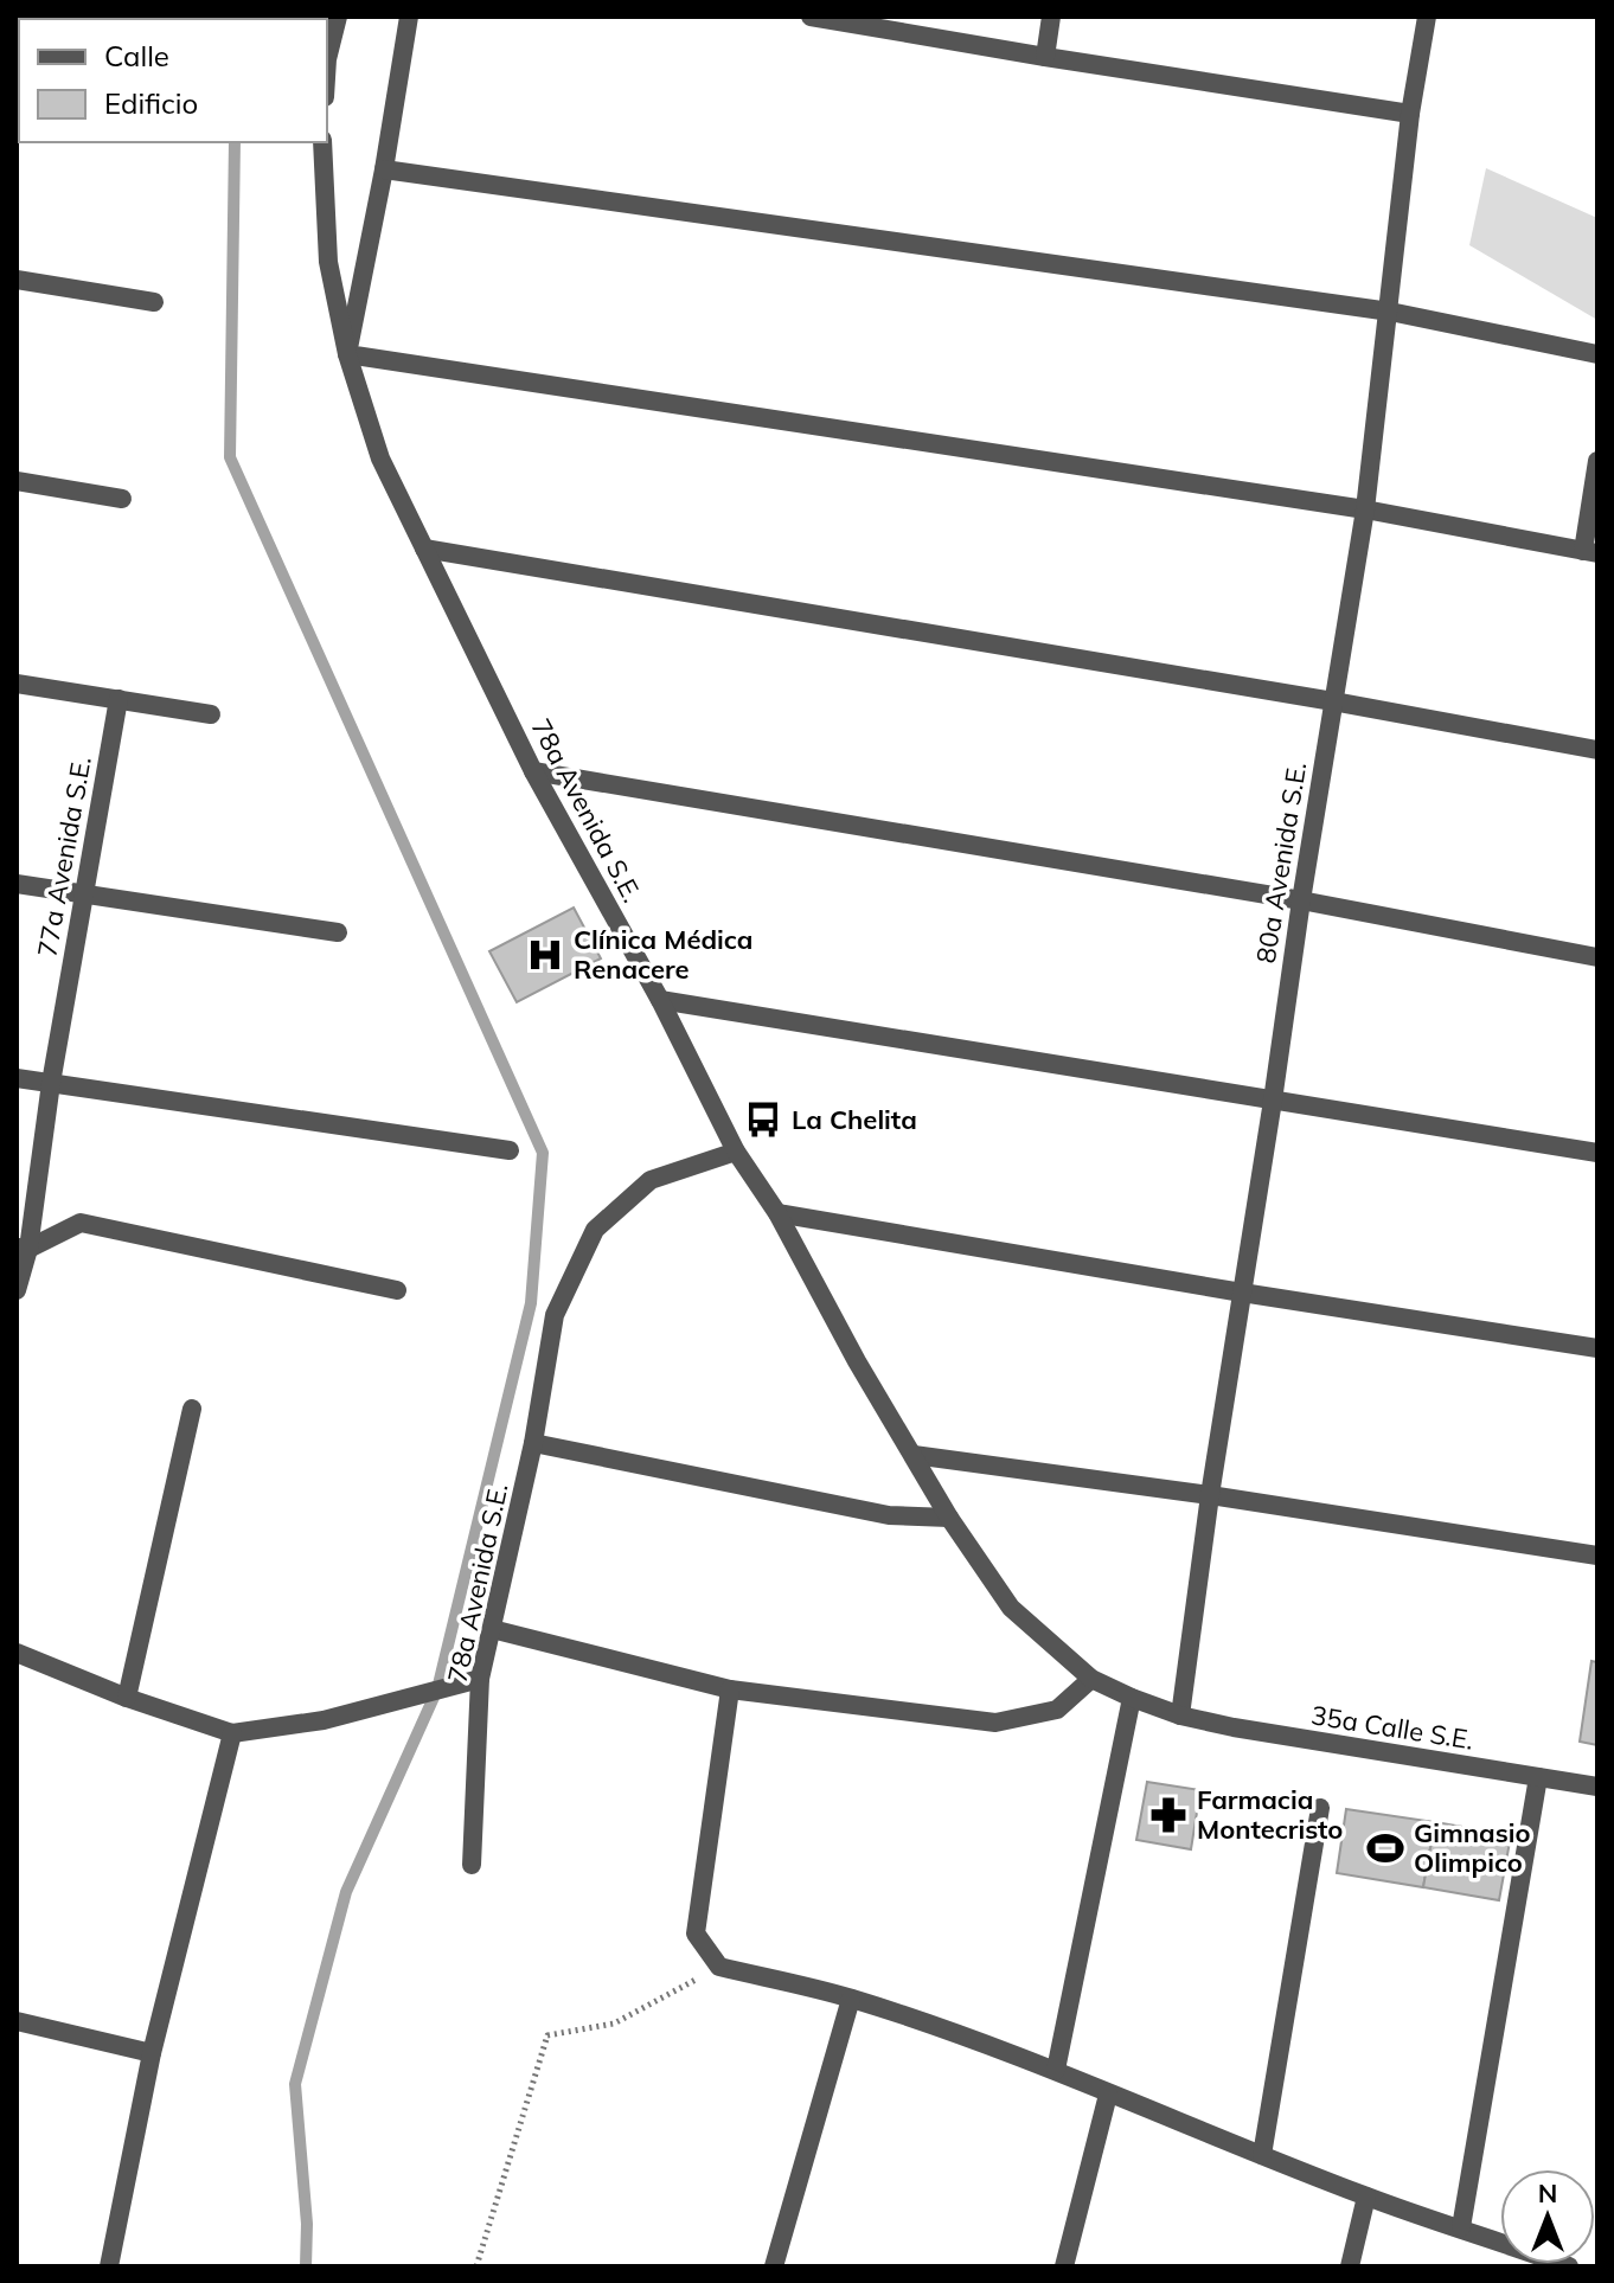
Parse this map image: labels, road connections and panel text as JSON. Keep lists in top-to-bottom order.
{
  "streets": {
    "street": [
      "78a Avenida S.E.",
      "77a Avenida S.E.",
      "80a Avenida S.E.",
      "35a Calle S.E."
    ]
  },
  "crossings": [
    ["78a Avenida S.E.", "35a Calle S.E."],
    ["80a Avenida S.E.", "35a Calle S.E."]
  ],
  "places": {
    "hospital": ["Clínica Médica Renacere"],
    "bus stop": ["La Chelita"],
    "pharmacy": ["Farmacia Montecristo"],
    "sports": ["Gimnasio Olimpico"]
  },
  "legend": ["Calle", "Edificio"],
  "north": "top"
}
